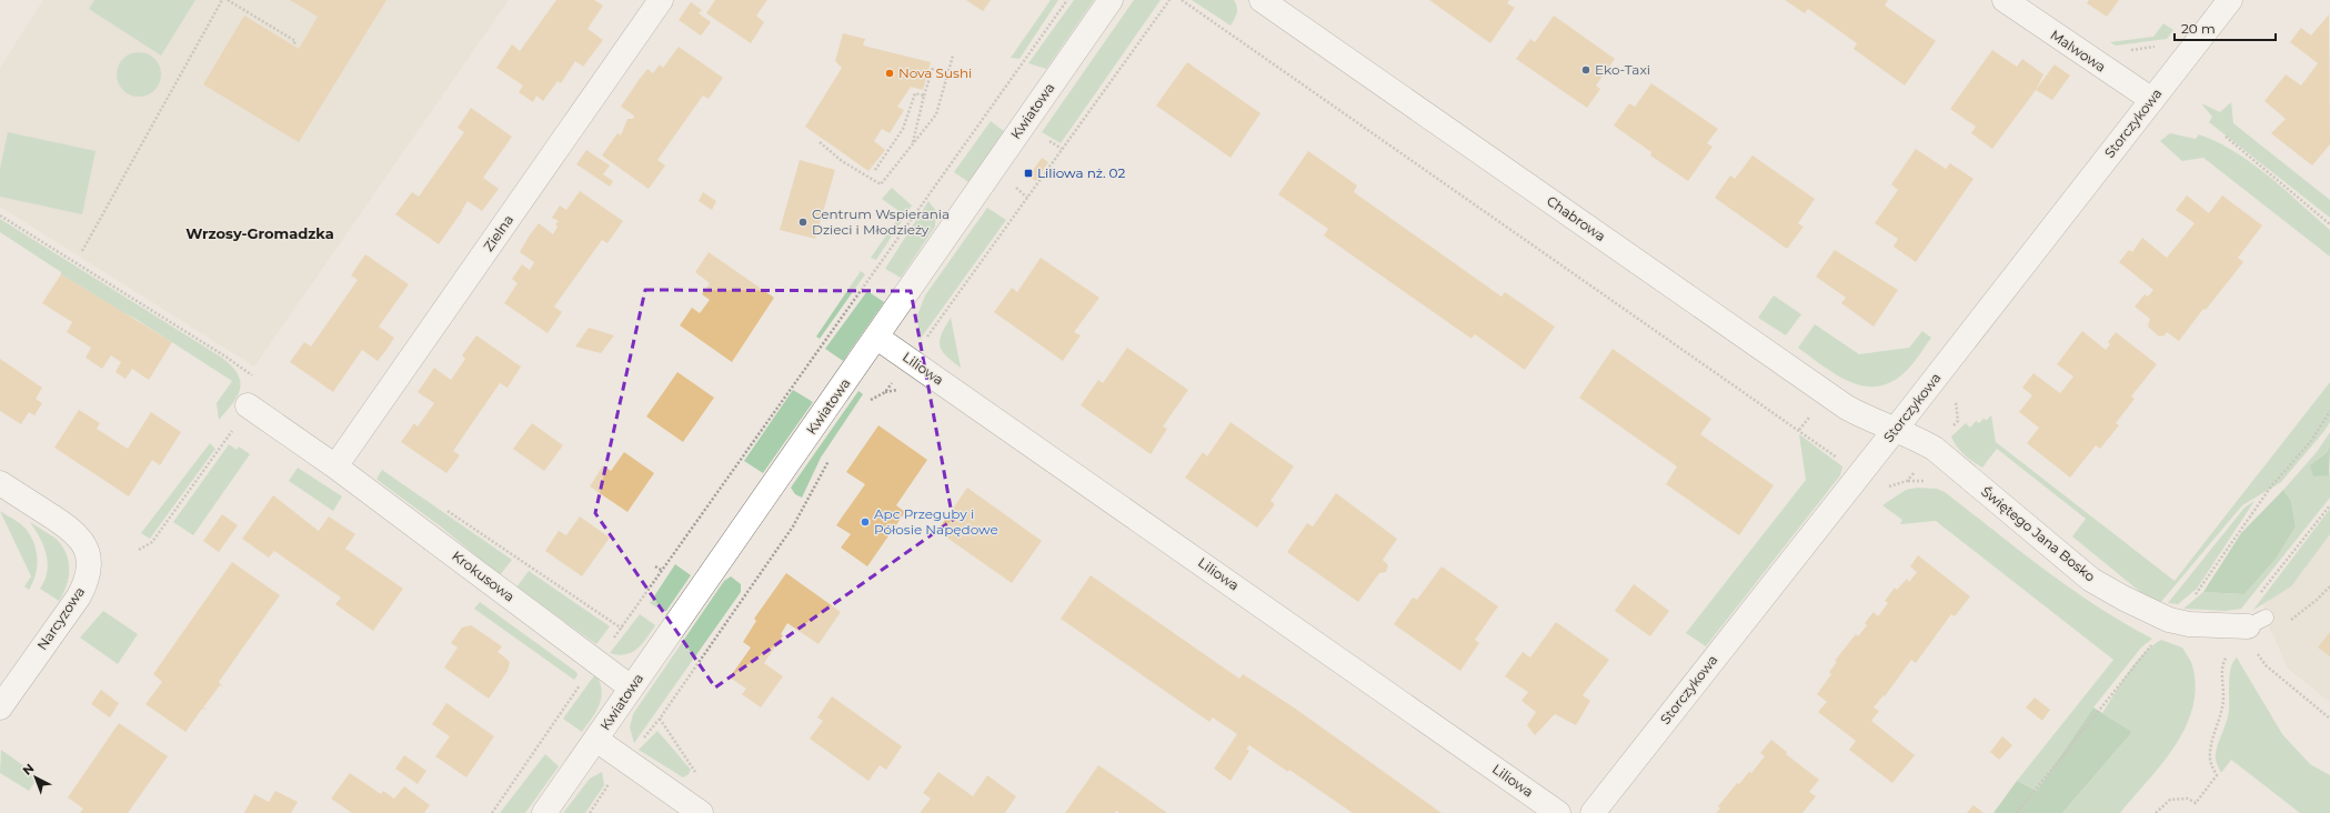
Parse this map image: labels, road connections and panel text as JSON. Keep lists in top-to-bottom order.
{
  "streets": {
    "street": [
      "Malwowa",
      "Kwiatowa",
      "Storczykowa",
      "Chabrowa",
      "Zielna",
      "Liliowa",
      "Świętego Jana Bosko",
      "Krokusowa",
      "Narcyzowa"
    ]
  },
  "crossings": [
    ["Malwowa", "Storczykowa"],
    ["Kwiatowa", "Liliowa"],
    ["Kwiatowa", "Krokusowa"],
    ["Storczykowa", "Chabrowa"],
    ["Storczykowa", "Świętego Jana Bosko"],
    ["Chabrowa", "Świętego Jana Bosko"],
    ["Zielna", "Krokusowa"]
  ],
  "districts": ["Wrzosy-Gromadzka"],
  "places": {
    "other": [
      "Eko-Taxi",
      "Nova Sushi",
      "Centrum Wspierania Dzieci i Młodzieży",
      "Apc Przeguby i Półosie Napędowe"
    ],
    "transit": ["Liliowa nż. 02"]
  },
  "scale_bar": "20 m",
  "north": "top left"
}
